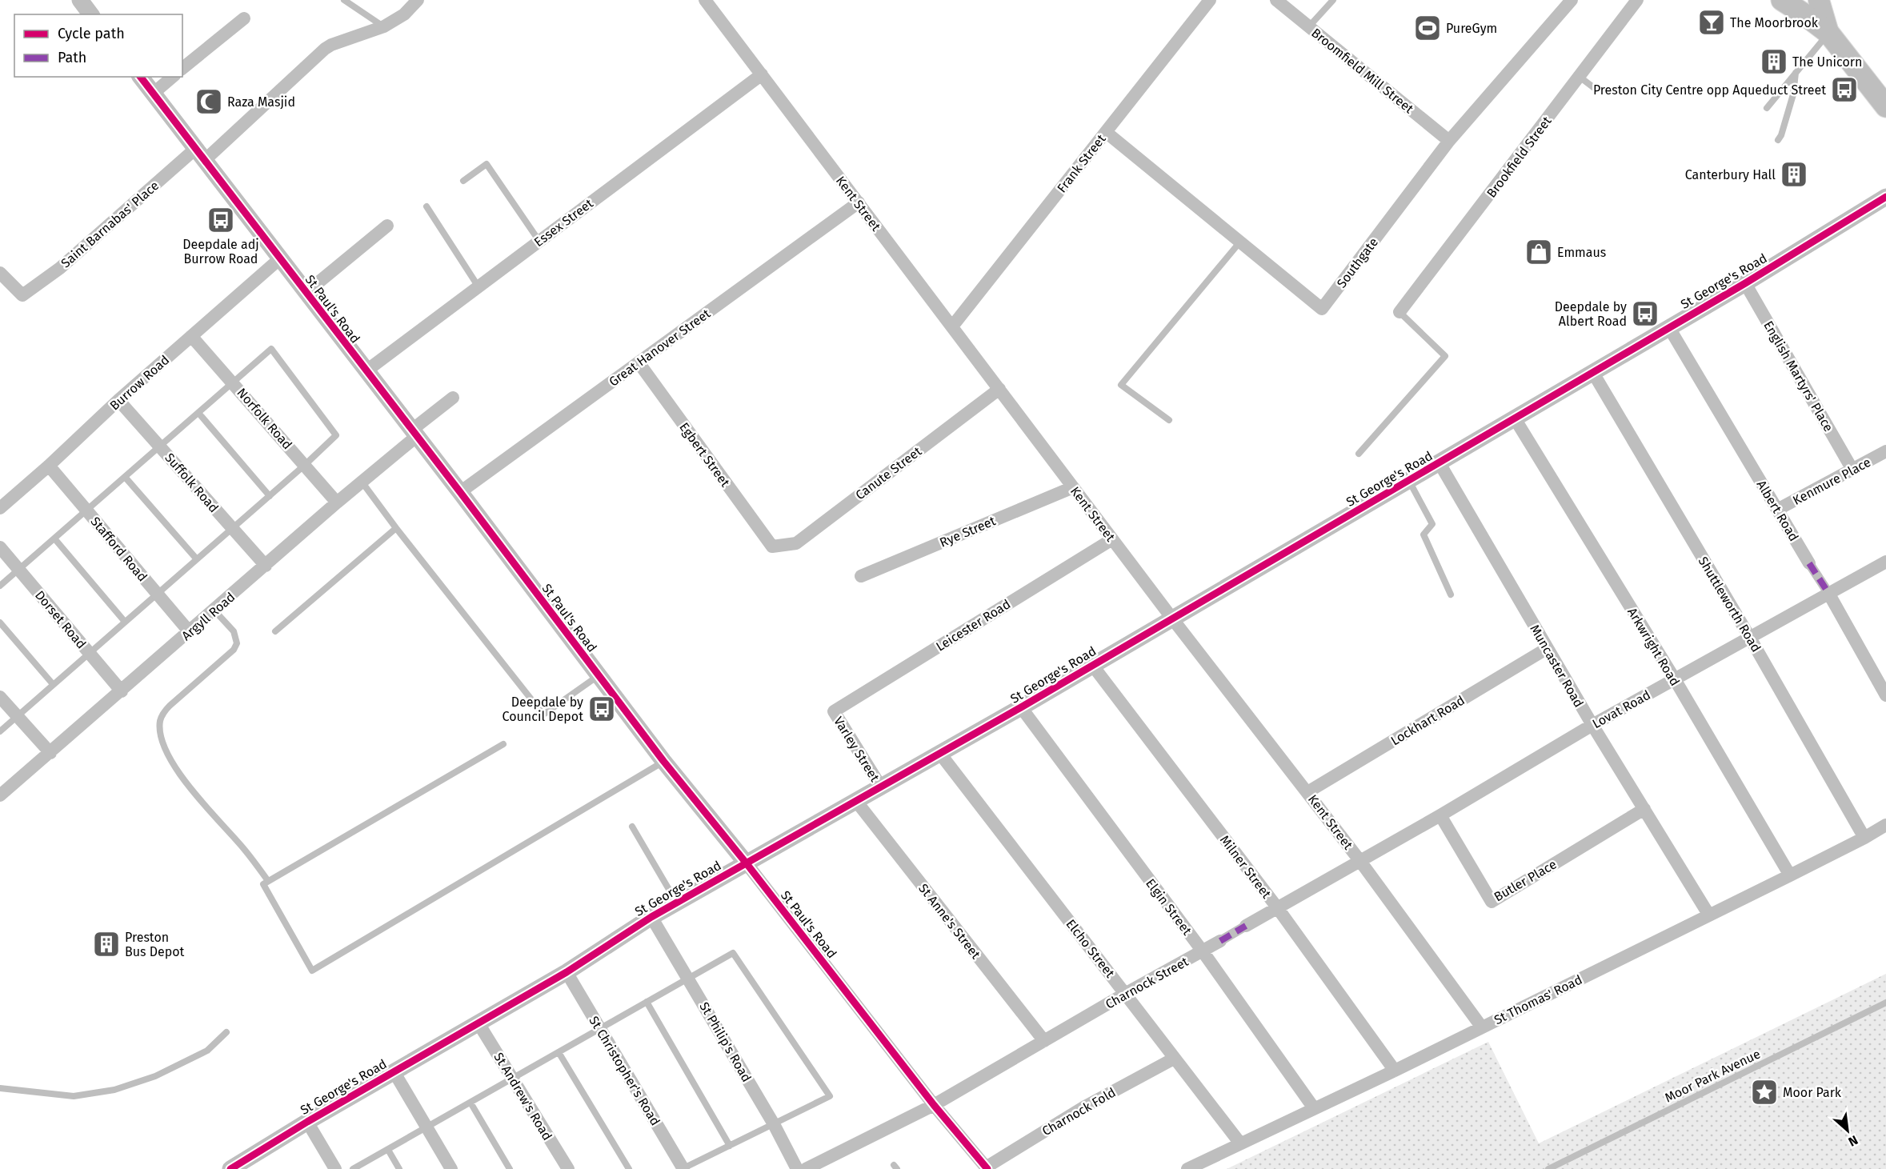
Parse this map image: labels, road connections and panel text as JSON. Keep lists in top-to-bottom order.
{
  "streets": {
    "street": [
      "Broomfield Mill Street",
      "Brookfield Street",
      "Frank Street",
      "Kent Street",
      "Essex Street",
      "Saint Barnabas' Place",
      "Southgate",
      "St George's Road",
      "St Paul's Road",
      "Great Hanover Street",
      "English Martyrs' Place",
      "Burrow Road",
      "Norfolk Road",
      "Egbert Street",
      "Canute Street",
      "Kenmure Place",
      "Suffolk Road",
      "Albert Road",
      "Rye Street",
      "Stafford Road",
      "Shuttleworth Road",
      "Argyll Road",
      "Dorset Road",
      "Leicester Road",
      "Arkwright Road",
      "Muncaster Road",
      "Lovat Road",
      "Lockhart Road",
      "Varley Street",
      "Milner Street",
      "Butler Place",
      "Elgin Street",
      "St Anne's Street",
      "Elcho Street",
      "Charnock Street",
      "St Thomas' Road",
      "St Philip's Road",
      "St Christopher's Road",
      "St Andrew's Road",
      "Charnock Fold"
    ],
    "lane": ["Moor Park Avenue"]
  },
  "crossings": [
    ["Broomfield Mill Street", "Southgate"],
    ["Frank Street", "Kent Street"],
    ["Frank Street", "Southgate"],
    ["Kent Street", "Essex Street"],
    ["Kent Street", "St George's Road"],
    ["Kent Street", "Great Hanover Street"],
    ["Kent Street", "Canute Street"],
    ["Kent Street", "Rye Street"],
    ["Kent Street", "Leicester Road"],
    ["Kent Street", "Lovat Road"],
    ["Kent Street", "Lockhart Road"],
    ["Kent Street", "Charnock Street"],
    ["Kent Street", "St Thomas' Road"],
    ["Essex Street", "St Paul's Road"],
    ["Saint Barnabas' Place", "St Paul's Road"],
    ["St George's Road", "St Paul's Road"],
    ["St George's Road", "English Martyrs' Place"],
    ["St George's Road", "Albert Road"],
    ["St George's Road", "Shuttleworth Road"],
    ["St George's Road", "Arkwright Road"],
    ["St George's Road", "Muncaster Road"],
    ["St George's Road", "Varley Street"],
    ["St George's Road", "Milner Street"],
    ["St George's Road", "Elgin Street"],
    ["St George's Road", "St Anne's Street"],
    ["St George's Road", "Elcho Street"],
    ["St George's Road", "St Philip's Road"],
    ["St George's Road", "St Christopher's Road"],
    ["St George's Road", "St Andrew's Road"],
    ["St Paul's Road", "Great Hanover Street"],
    ["St Paul's Road", "Burrow Road"],
    ["St Paul's Road", "Argyll Road"],
    ["St Paul's Road", "Charnock Street"],
    ["St Paul's Road", "Charnock Fold"],
    ["Great Hanover Street", "Egbert Street"],
    ["English Martyrs' Place", "Kenmure Place"],
    ["Burrow Road", "Norfolk Road"],
    ["Burrow Road", "Suffolk Road"],
    ["Burrow Road", "Stafford Road"],
    ["Norfolk Road", "Argyll Road"],
    ["Egbert Street", "Canute Street"],
    ["Kenmure Place", "Albert Road"],
    ["Suffolk Road", "Argyll Road"],
    ["Albert Road", "Lovat Road"],
    ["Stafford Road", "Argyll Road"],
    ["Shuttleworth Road", "Lovat Road"],
    ["Shuttleworth Road", "St Thomas' Road"],
    ["Argyll Road", "Dorset Road"],
    ["Leicester Road", "Varley Street"],
    ["Arkwright Road", "Lovat Road"],
    ["Arkwright Road", "St Thomas' Road"],
    ["Muncaster Road", "Lovat Road"],
    ["Muncaster Road", "Lockhart Road"],
    ["Muncaster Road", "Butler Place"],
    ["Muncaster Road", "St Thomas' Road"],
    ["Lovat Road", "Butler Place"],
    ["Lovat Road", "Charnock Street"],
    ["Milner Street", "Charnock Street"],
    ["Milner Street", "St Thomas' Road"],
    ["Elgin Street", "Charnock Street"],
    ["Elgin Street", "St Thomas' Road"],
    ["St Anne's Street", "Charnock Street"],
    ["Elcho Street", "Charnock Street"],
    ["Elcho Street", "St Thomas' Road"],
    ["Elcho Street", "Charnock Fold"]
  ],
  "places": {
    "bar": ["The Moorbrook"],
    "sports": ["PureGym"],
    "building": ["The Unicorn", "Canterbury Hall", "Preston Bus Depot"],
    "bus stop": [
      "Preston City Centre opp Aqueduct Street",
      "Deepdale adj Burrow Road",
      "Deepdale by Albert Road",
      "Deepdale by Council Depot"
    ],
    "mosque": ["Raza Masjid"],
    "shop": ["Emmaus"],
    "place": ["Moor Park"]
  },
  "legend": ["Cycle path", "Path"],
  "north": "bottom right"
}
